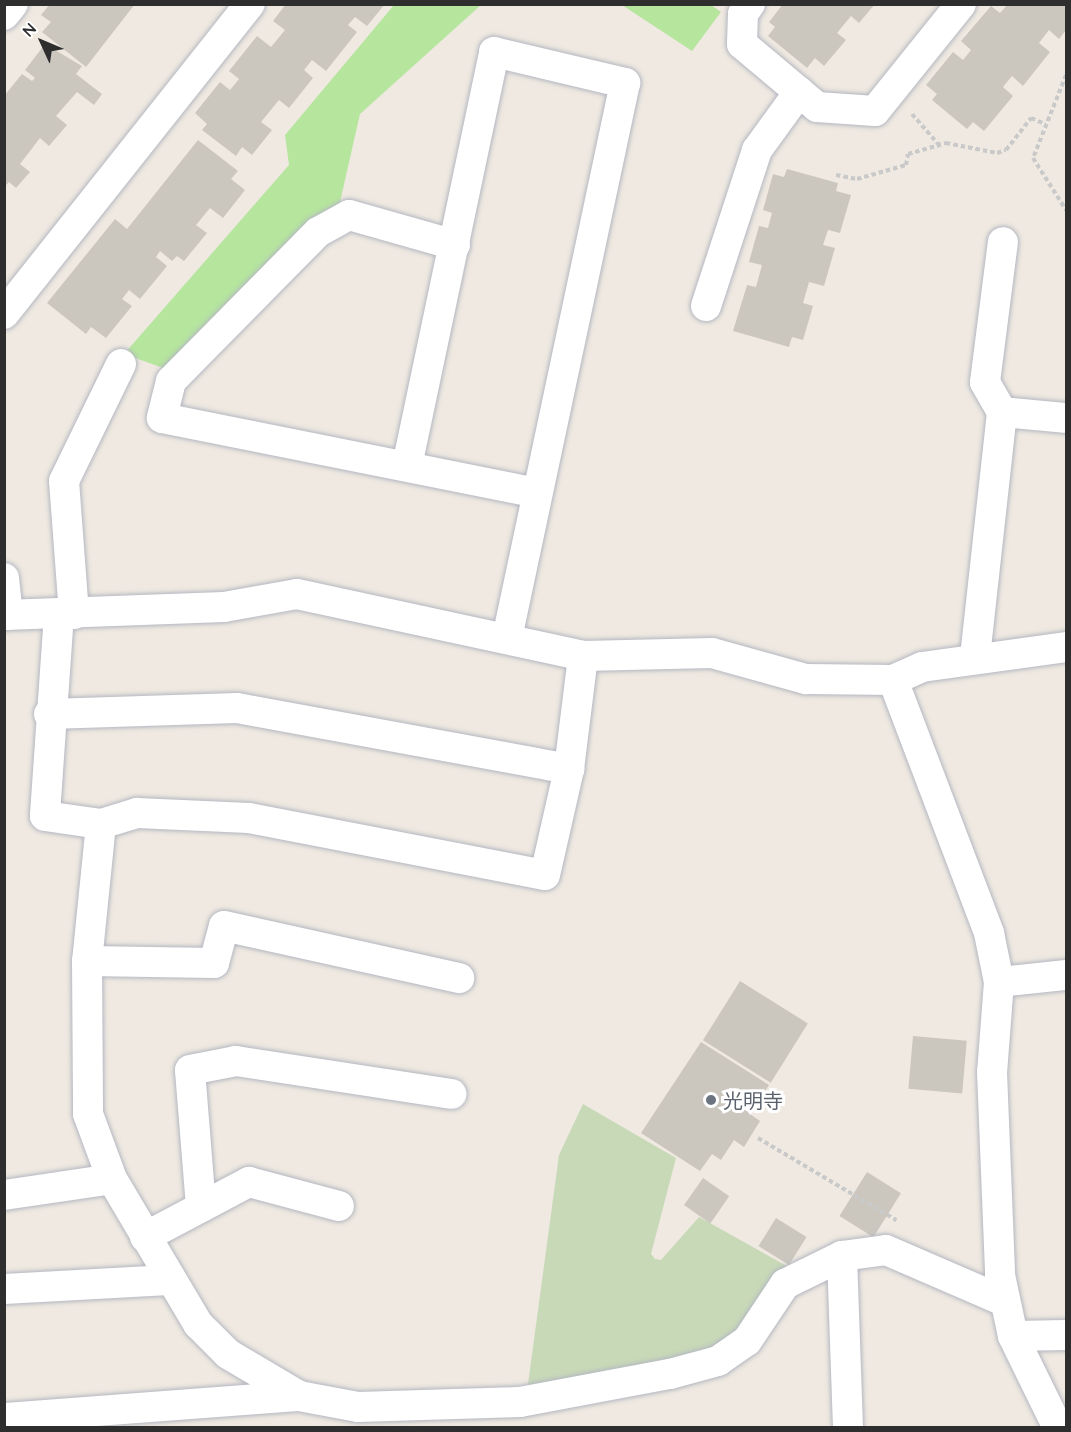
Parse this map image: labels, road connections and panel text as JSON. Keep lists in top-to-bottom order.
{
  "places": ["光明寺"],
  "north": "top left"
}
